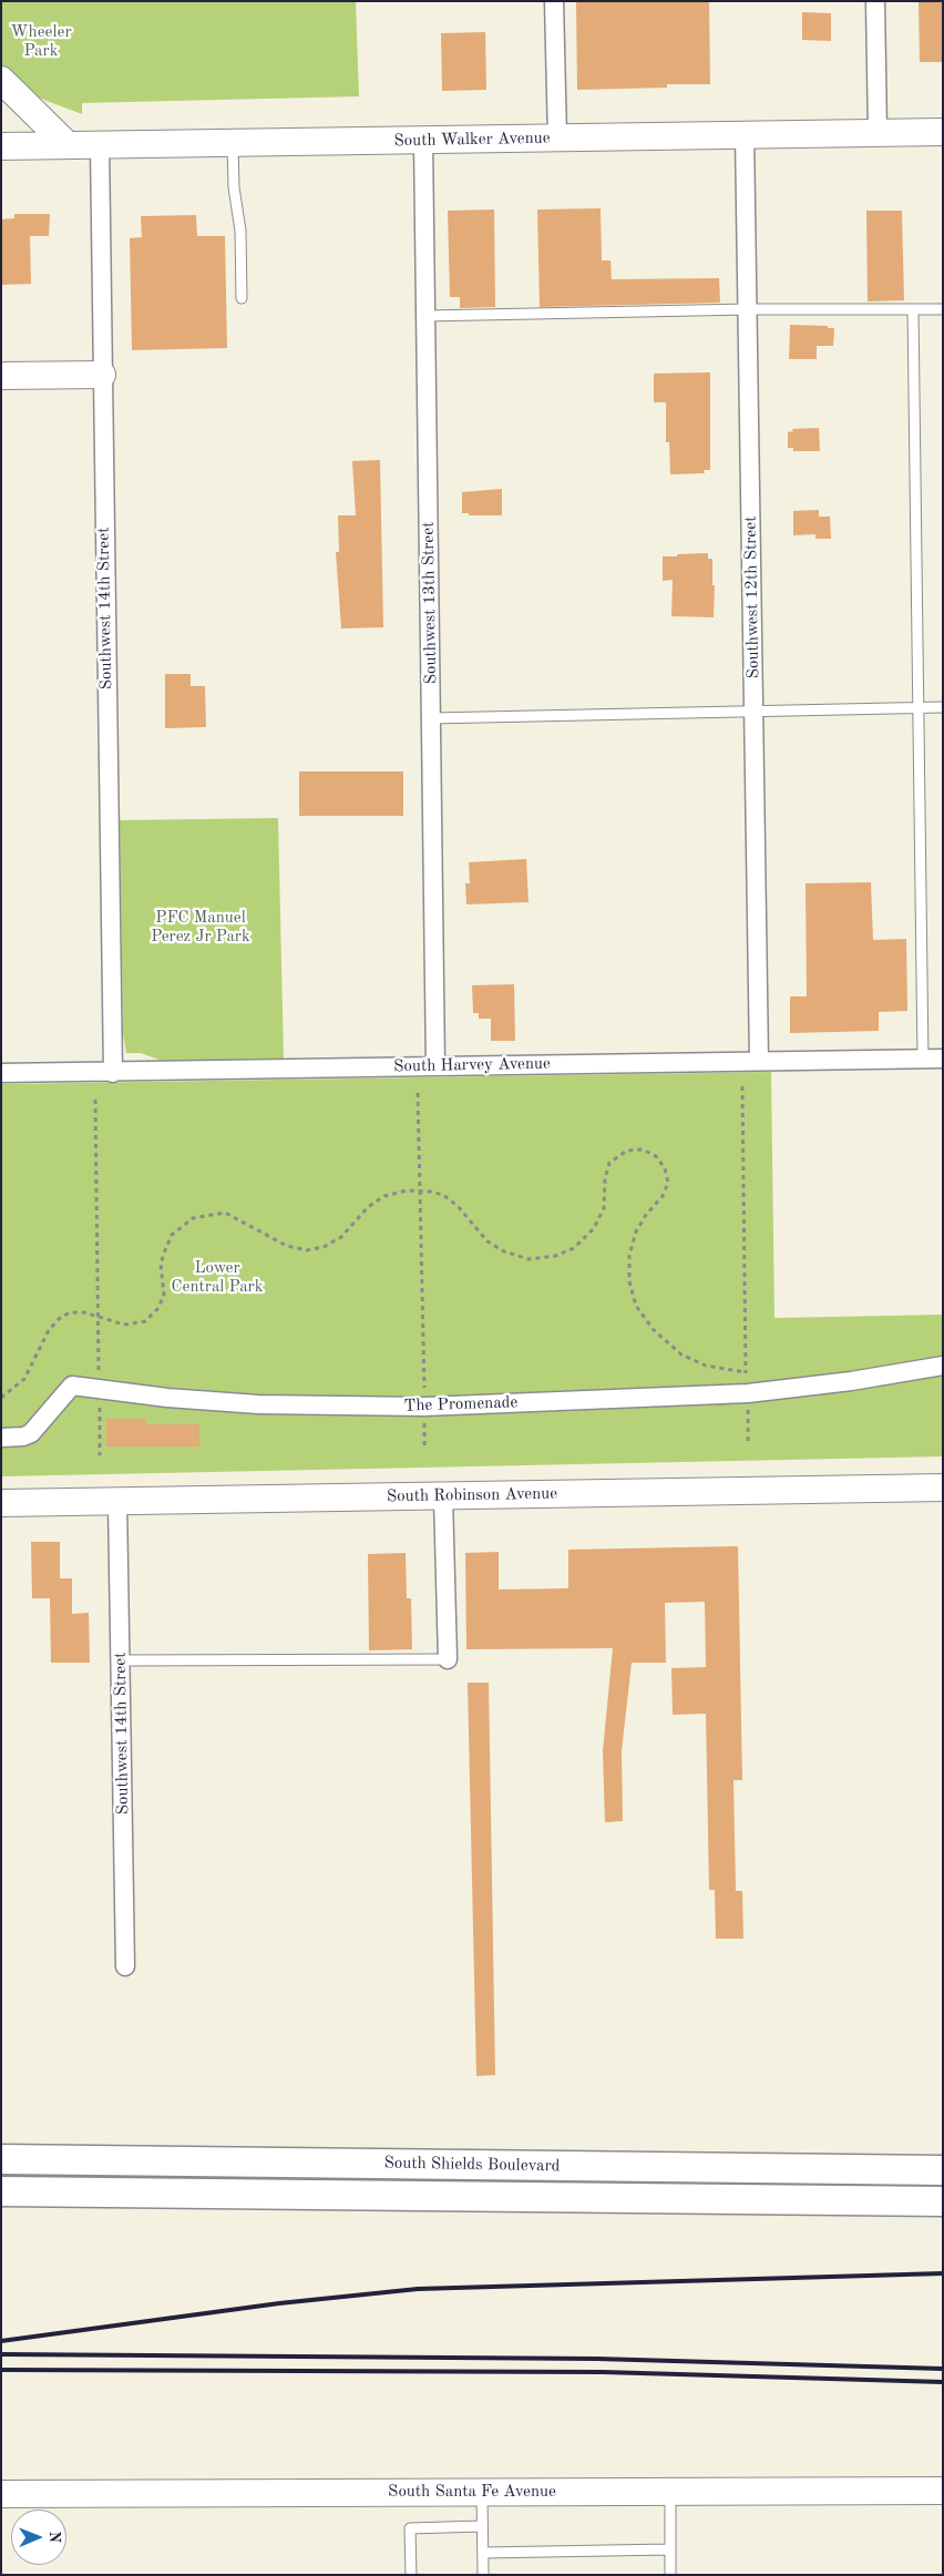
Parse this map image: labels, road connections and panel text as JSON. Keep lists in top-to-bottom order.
{
  "streets": {
    "main road": [
      "South Walker Avenue",
      "South Robinson Avenue",
      "South Shields Boulevard",
      "South Santa Fe Avenue"
    ],
    "street": [
      "Southwest 12th Street",
      "Southwest 13th Street",
      "Southwest 14th Street",
      "South Harvey Avenue",
      "The Promenade"
    ]
  },
  "crossings": [
    ["South Walker Avenue", "Southwest 12th Street"],
    ["South Walker Avenue", "Southwest 13th Street"],
    ["South Walker Avenue", "Southwest 14th Street"],
    ["Southwest 12th Street", "South Harvey Avenue"],
    ["Southwest 13th Street", "South Harvey Avenue"],
    ["Southwest 14th Street", "South Harvey Avenue"],
    ["Southwest 14th Street", "South Robinson Avenue"]
  ],
  "parks": ["Wheeler Park", "PFC Manuel Perez Jr Park", "Lower Central Park"],
  "north": "right"
}
